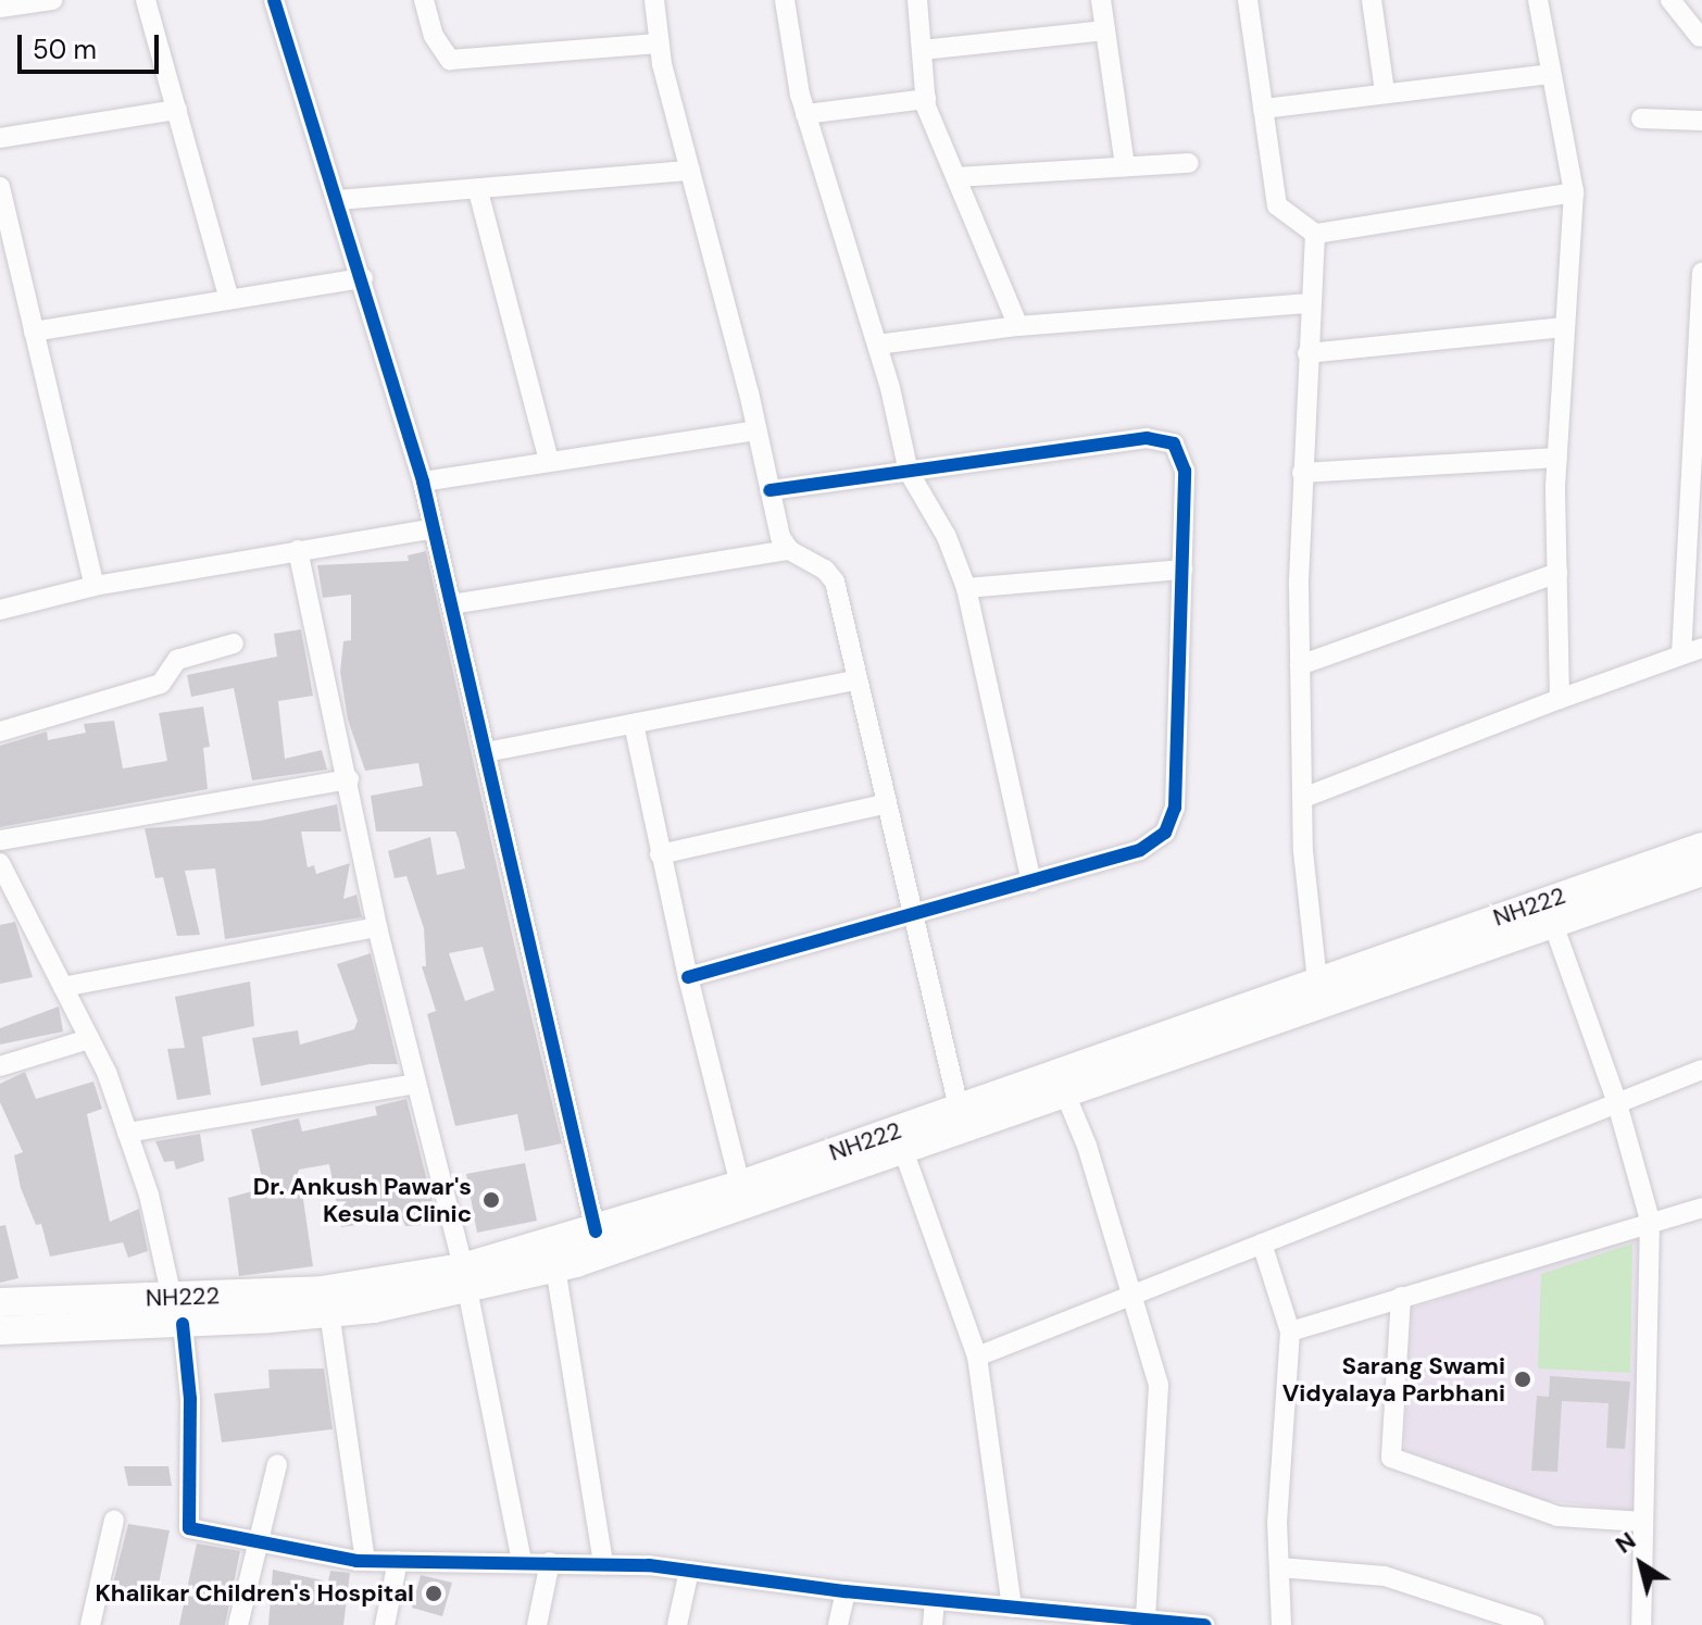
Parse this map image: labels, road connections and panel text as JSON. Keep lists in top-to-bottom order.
{
  "streets": {
    "highway": ["NH222"]
  },
  "places": ["Dr. Ankush Pawar's Kesula Clinic", "Sarang Swami Vidyalaya Parbhani", "Khalikar Children's Hospital"],
  "scale_bar": "50 m",
  "north": "top left"
}
